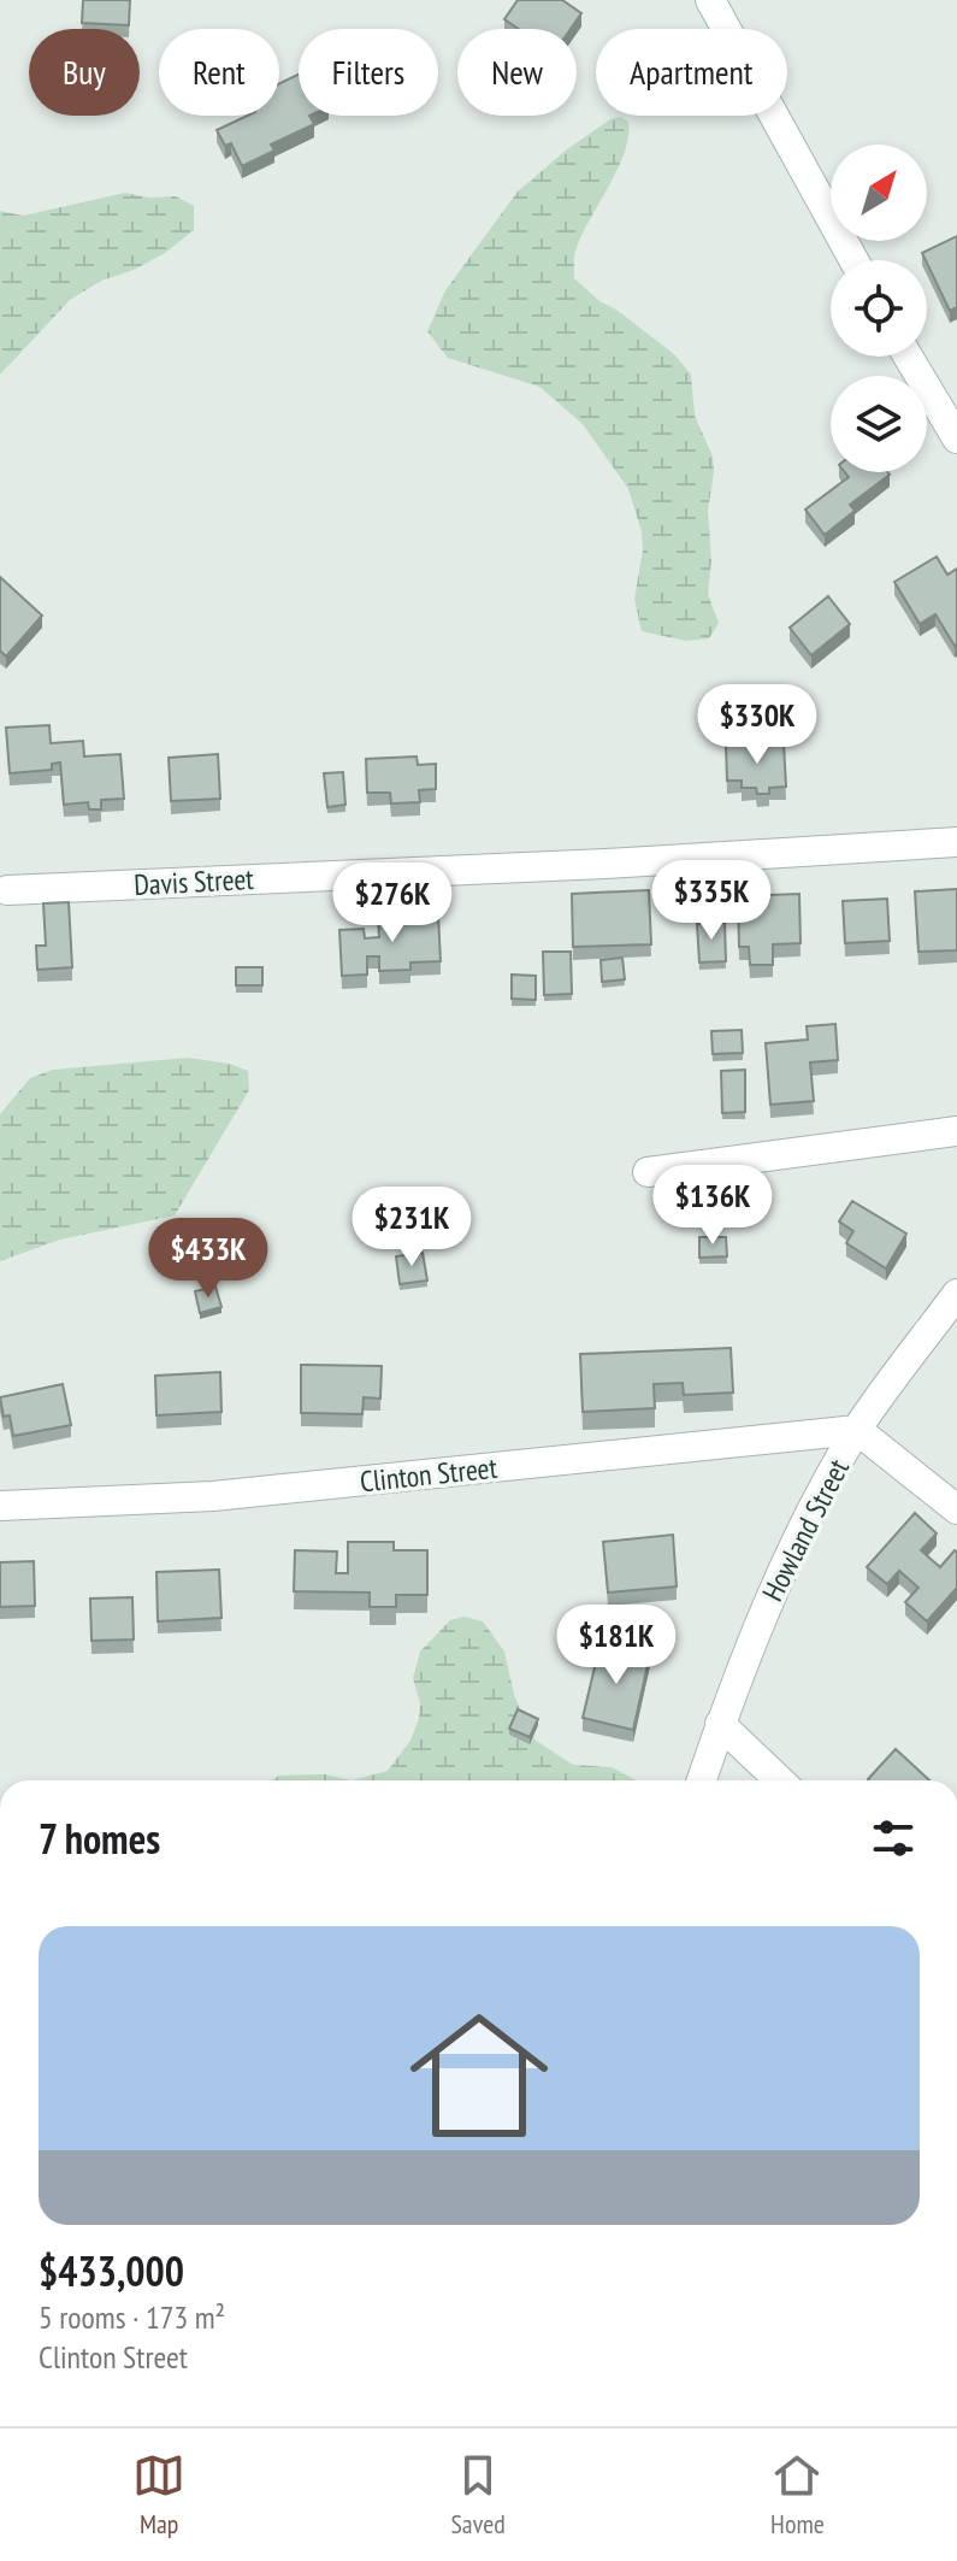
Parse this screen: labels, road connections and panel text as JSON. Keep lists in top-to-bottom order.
{
  "streets": {
    "street": ["Davis Street", "Clinton Street", "Howland Street"]
  },
  "crossings": [
    ["Clinton Street", "Howland Street"]
  ],
  "north": "top right",
  "page": {
    "chip": [
      "Buy",
      "Rent",
      "Filters",
      "New",
      "Apartment"
    ],
    "price": [
      "$330K",
      "$335K",
      "$276K",
      "$136K",
      "$231K",
      "$433K",
      "$181K"
    ],
    "heading": "7 homes",
    "list": [
      {
        "name": "$433,000",
        "note": "5 rooms · 173 m² · Clinton Street"
      }
    ],
    "tabs": ["Map", "Saved", "Home"]
  }
}
